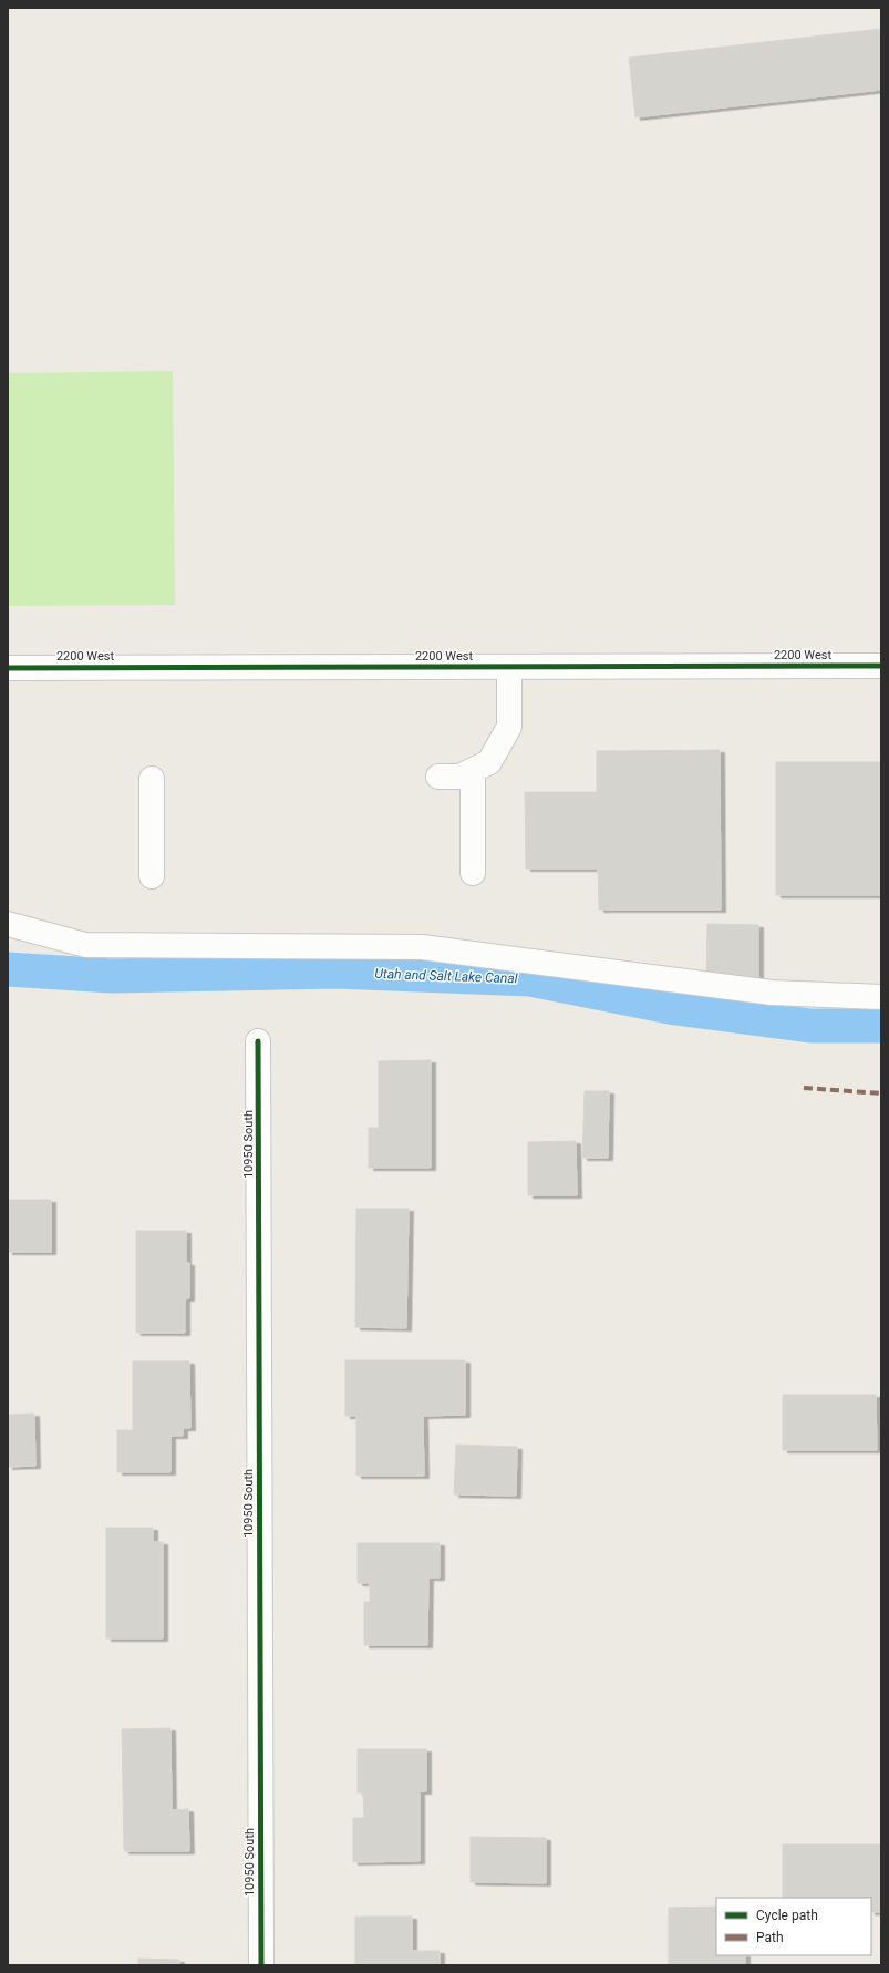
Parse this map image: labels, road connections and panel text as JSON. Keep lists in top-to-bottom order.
{
  "streets": {
    "street": ["2200 West", "10950 South"]
  },
  "water": ["Utah and Salt Lake Canal"],
  "legend": ["Cycle path", "Path"]
}
